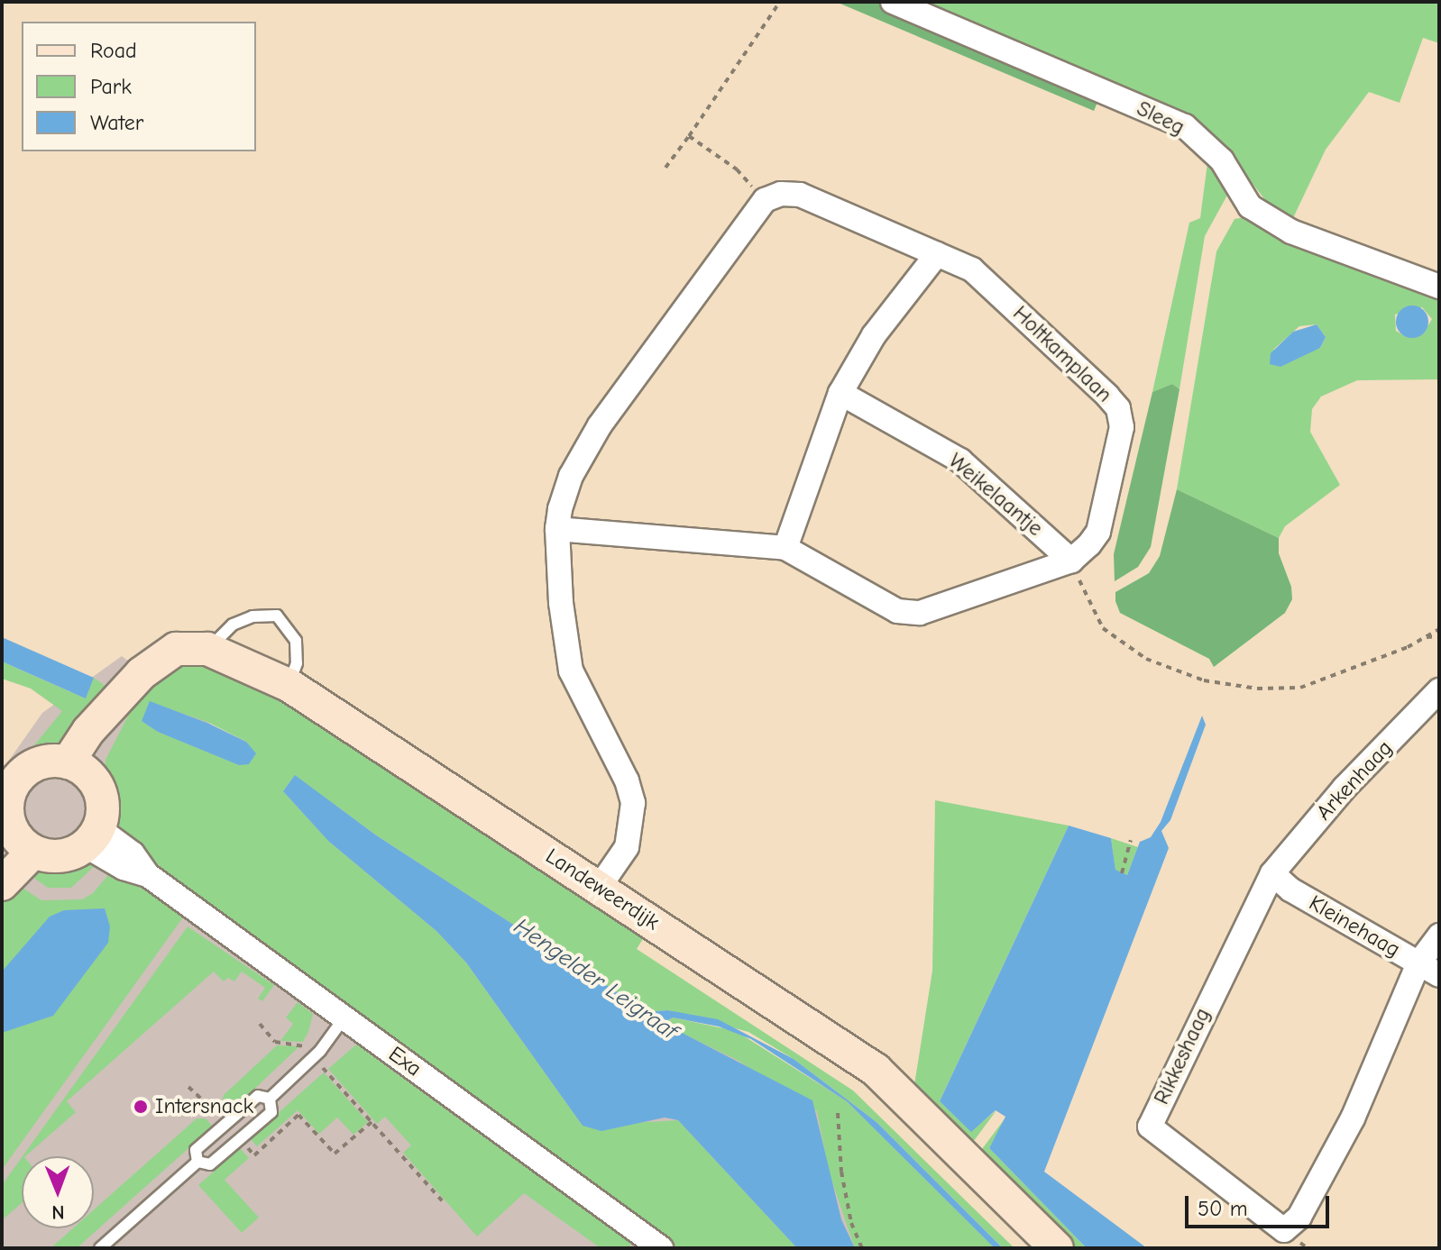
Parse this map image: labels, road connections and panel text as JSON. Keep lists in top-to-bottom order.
{
  "streets": {
    "street": [
      "Sleeg",
      "Holtkamplaan",
      "Weikelaantje",
      "Arkenhaag",
      "Landeweerdijk",
      "Kleinehaag",
      "Rikkeshaag",
      "Exa"
    ]
  },
  "crossings": [
    ["Holtkamplaan", "Weikelaantje"],
    ["Arkenhaag", "Kleinehaag"],
    ["Arkenhaag", "Rikkeshaag"],
    ["Landeweerdijk", "Exa"],
    ["Kleinehaag", "Rikkeshaag"]
  ],
  "water": ["Hengelder Leigraaf"],
  "places": ["Intersnack"],
  "legend": ["Road", "Park", "Water"],
  "scale_bar": "50 m",
  "north": "bottom"
}
